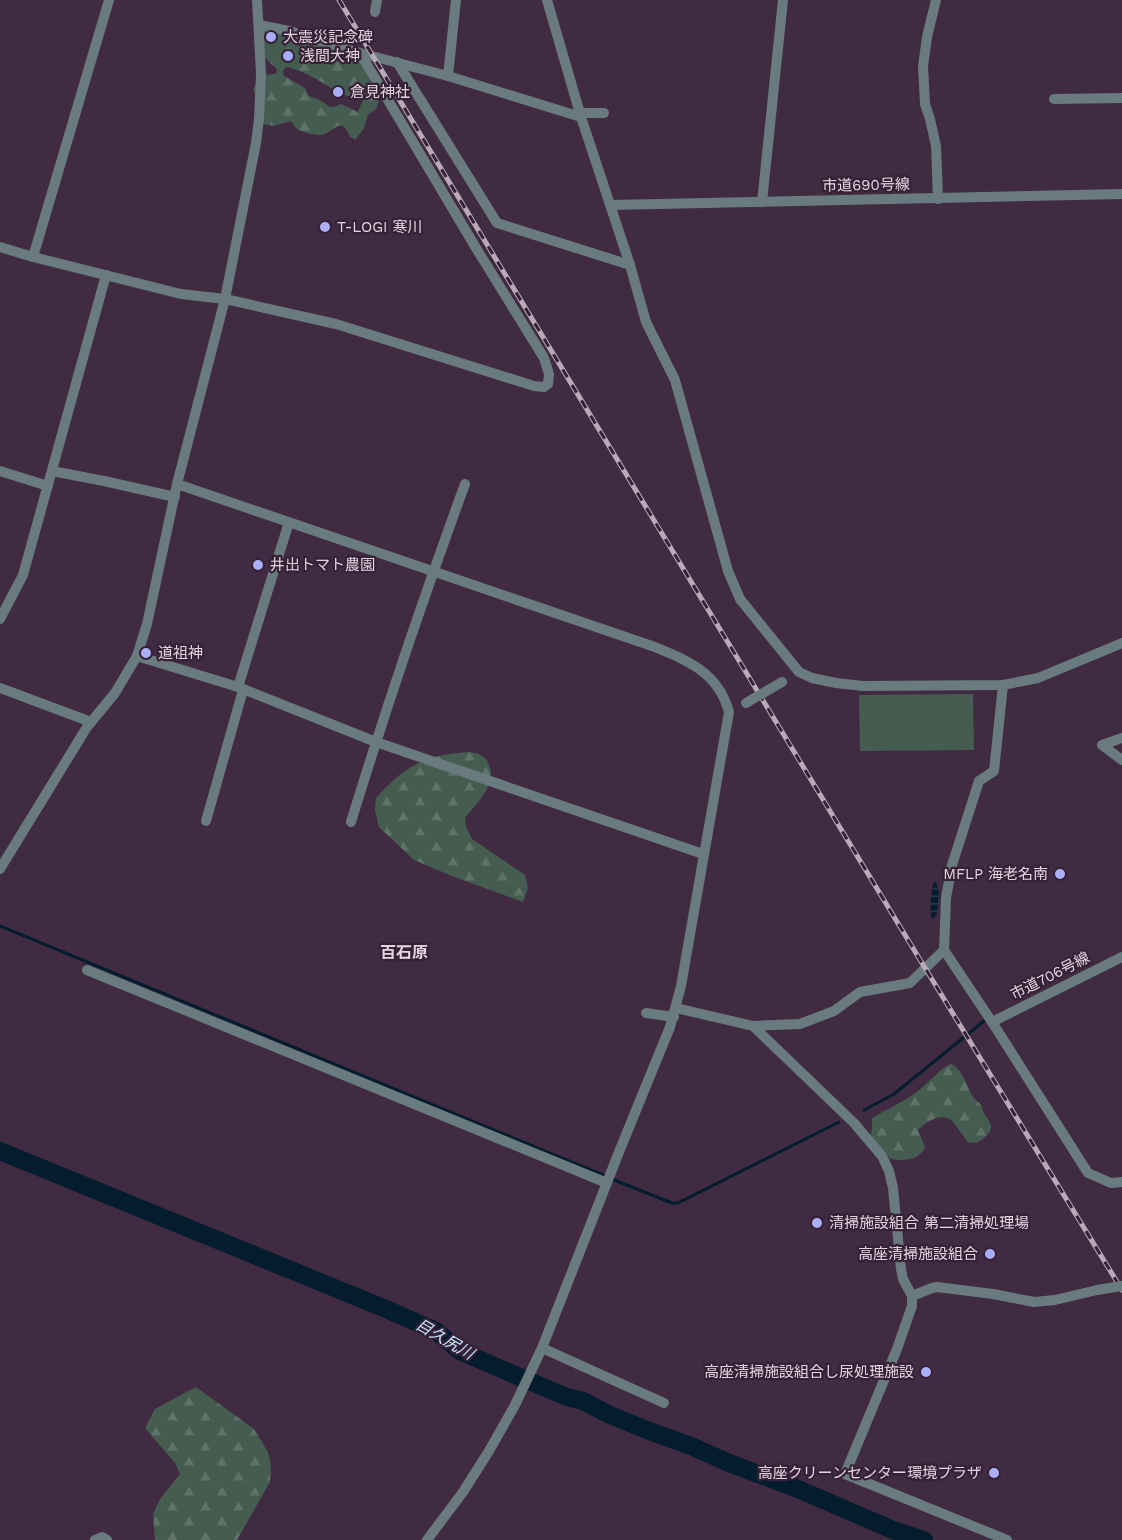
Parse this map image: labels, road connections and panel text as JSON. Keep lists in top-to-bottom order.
{
  "streets": {
    "street": ["市道690号線", "市道706号線"]
  },
  "districts": ["百石原"],
  "water": ["目久尻川"],
  "places": [
    "大震災記念碑",
    "浅間大神",
    "倉見神社",
    "T-LOGI 寒川",
    "井出トマト農園",
    "道祖神",
    "MFLP 海老名南",
    "清掃施設組合 第二清掃処理場",
    "高座清掃施設組合",
    "高座清掃施設組合し尿処理施設",
    "高座クリーンセンター環境プラザ"
  ]
}
